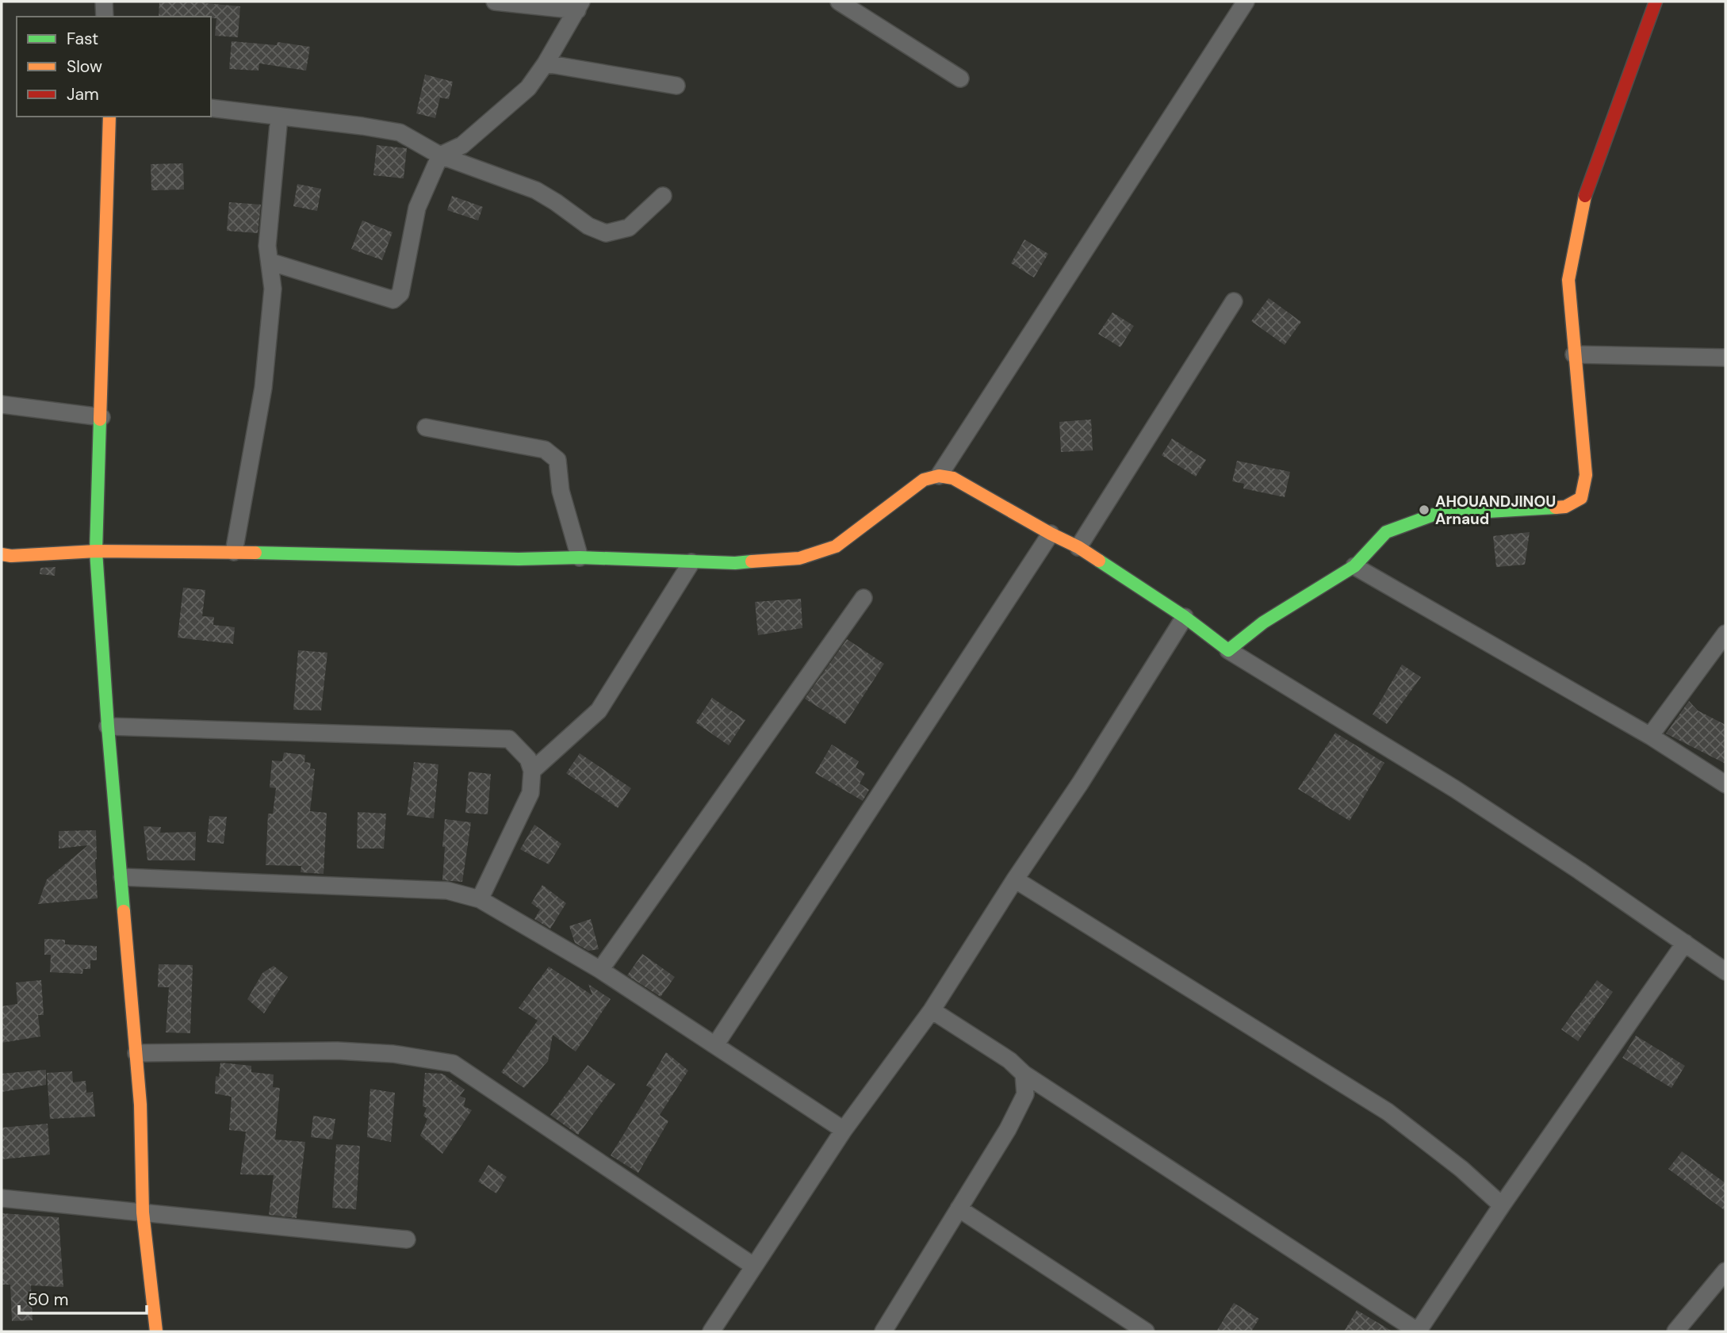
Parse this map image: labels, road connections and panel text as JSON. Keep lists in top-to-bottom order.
{
  "places": ["AHOUANDJINOU Arnaud"],
  "legend": ["Fast", "Slow", "Jam"],
  "scale_bar": "50 m"
}
